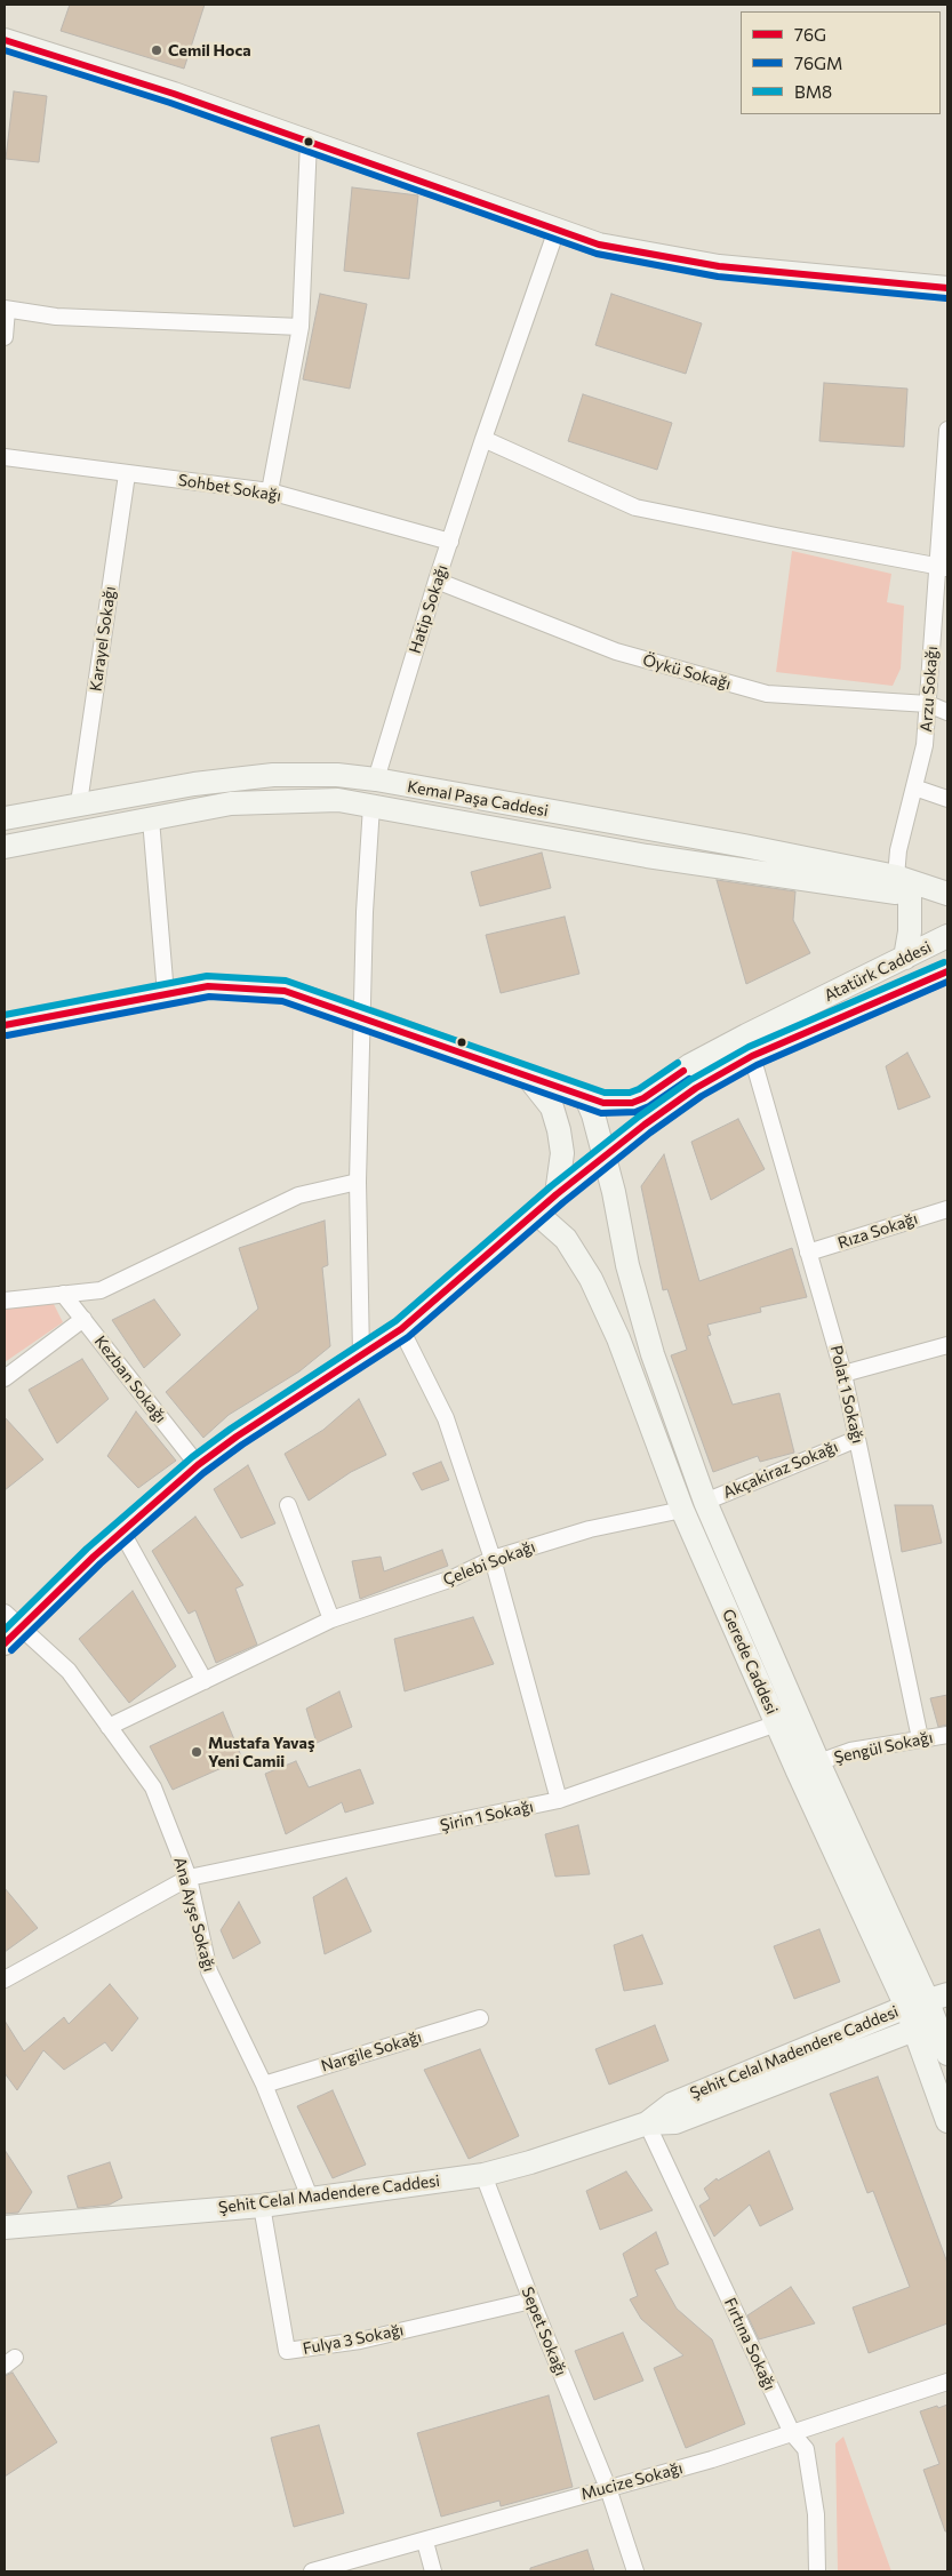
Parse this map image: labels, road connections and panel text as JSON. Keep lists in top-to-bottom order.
{
  "streets": {
    "street": [
      "Sohbet Sokağı",
      "Hatip Sokağı",
      "Karayel Sokağı",
      "Öykü Sokağı",
      "Arzu Sokağı",
      "Kemal Paşa Caddesi",
      "Atatürk Caddesi",
      "Rıza Sokağı",
      "Kezban Sokağı",
      "Polat 1 Sokağı",
      "Akçakiraz Sokağı",
      "Çelebi Sokağı",
      "Gerede Caddesi",
      "Şengül Sokağı",
      "Şirin 1 Sokağı",
      "Ana Ayşe Sokağı",
      "Nargile Sokağı",
      "Şehit Celal Madendere Caddesi",
      "Sepet Sokağı",
      "Fulya 3 Sokağı",
      "Fırtına Sokağı",
      "Mucize Sokağı"
    ]
  },
  "crossings": [
    ["Sohbet Sokağı", "Hatip Sokağı"],
    ["Sohbet Sokağı", "Karayel Sokağı"],
    ["Hatip Sokağı", "Öykü Sokağı"],
    ["Hatip Sokağı", "Kemal Paşa Caddesi"],
    ["Karayel Sokağı", "Kemal Paşa Caddesi"],
    ["Öykü Sokağı", "Arzu Sokağı"],
    ["Arzu Sokağı", "Kemal Paşa Caddesi"],
    ["Atatürk Caddesi", "Kezban Sokağı"],
    ["Atatürk Caddesi", "Polat 1 Sokağı"],
    ["Atatürk Caddesi", "Gerede Caddesi"],
    ["Atatürk Caddesi", "Ana Ayşe Sokağı"],
    ["Rıza Sokağı", "Polat 1 Sokağı"],
    ["Polat 1 Sokağı", "Akçakiraz Sokağı"],
    ["Polat 1 Sokağı", "Şengül Sokağı"],
    ["Akçakiraz Sokağı", "Gerede Caddesi"],
    ["Çelebi Sokağı", "Gerede Caddesi"],
    ["Çelebi Sokağı", "Ana Ayşe Sokağı"],
    ["Gerede Caddesi", "Şengül Sokağı"],
    ["Gerede Caddesi", "Şirin 1 Sokağı"],
    ["Gerede Caddesi", "Şehit Celal Madendere Caddesi"],
    ["Şirin 1 Sokağı", "Ana Ayşe Sokağı"],
    ["Ana Ayşe Sokağı", "Nargile Sokağı"],
    ["Ana Ayşe Sokağı", "Şehit Celal Madendere Caddesi"],
    ["Şehit Celal Madendere Caddesi", "Sepet Sokağı"],
    ["Şehit Celal Madendere Caddesi", "Fulya 3 Sokağı"],
    ["Şehit Celal Madendere Caddesi", "Fırtına Sokağı"],
    ["Sepet Sokağı", "Fulya 3 Sokağı"],
    ["Sepet Sokağı", "Mucize Sokağı"],
    ["Fırtına Sokağı", "Mucize Sokağı"]
  ],
  "places": ["Cemil Hoca", "Mustafa Yavaş Yeni Camii"],
  "lines": ["transit line 76G", "transit line 76GM", "transit line BM8"],
  "legend": ["76G", "76GM", "BM8"]
}
